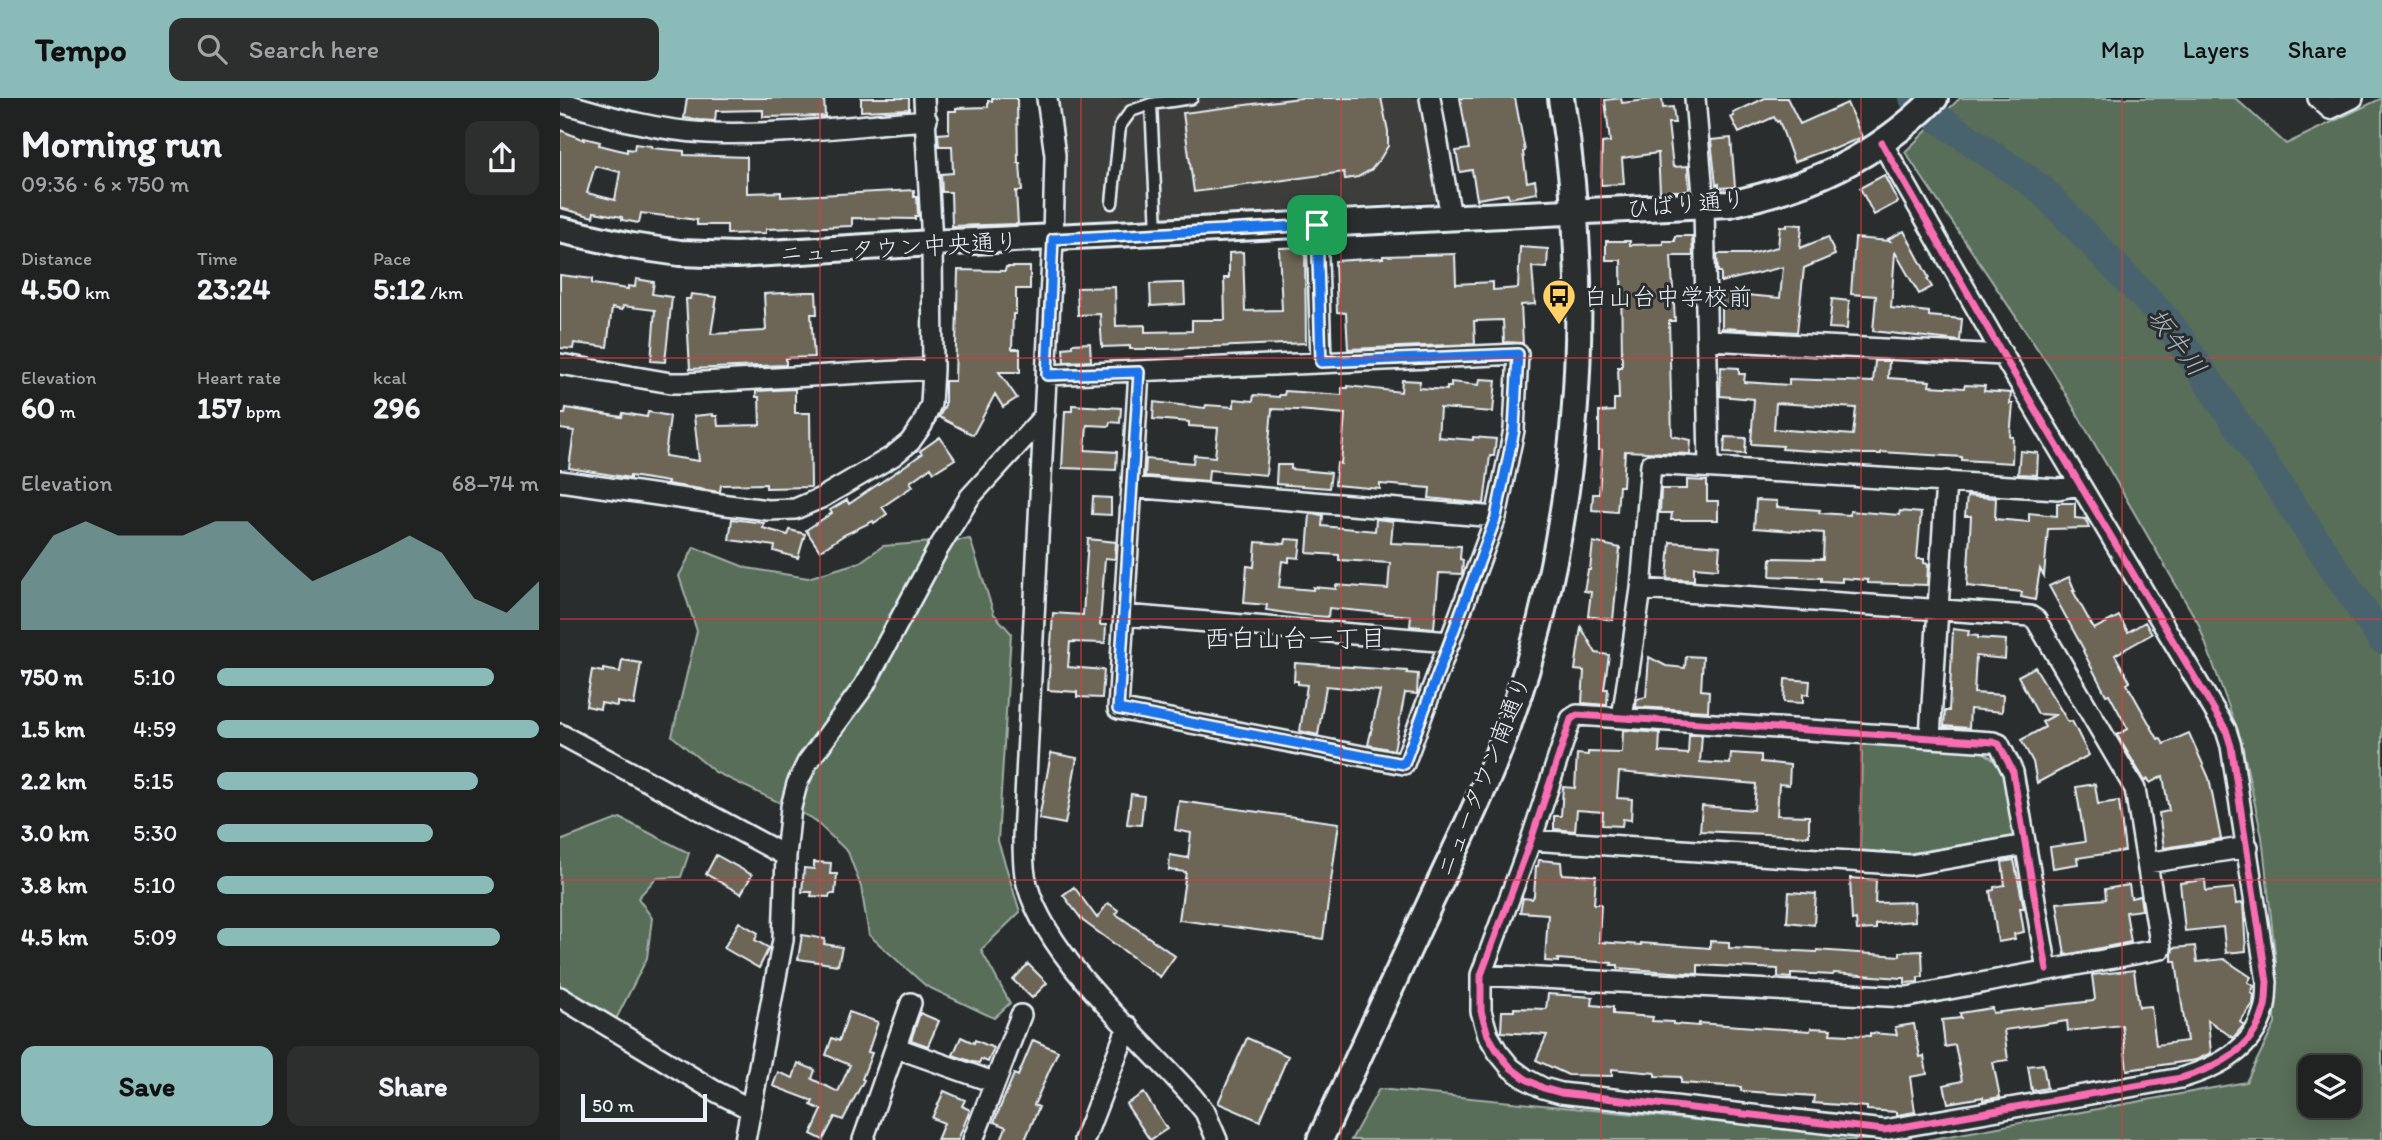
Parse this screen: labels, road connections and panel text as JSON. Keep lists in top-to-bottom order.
{
  "streets": {
    "street": ["ひばり通り", "ニュータウン中央通り", "ニュータウン南通り"]
  },
  "crossings": [
    ["ひばり通り", "ニュータウン中央通り"],
    ["ひばり通り", "ニュータウン南通り"],
    ["ニュータウン中央通り", "ニュータウン南通り"]
  ],
  "districts": ["西白山台一丁目"],
  "water": ["坂牛川"],
  "places": {
    "bus stop": ["白山台中学校前"]
  },
  "scale_bar": "50 m",
  "page": {
    "header": "Tempo",
    "search": "Search here",
    "nav": ["Map", "Layers", "Share"],
    "heading": ["Morning run", "09:36 · 6 × 750 m"],
    "stats": [
      ["Distance", "4.50 km"],
      ["Time", "23:24"],
      ["Pace", "5:12 /km"],
      ["Elevation", "60 m"],
      ["Heart rate", "157 bpm"],
      ["kcal", "296"]
    ],
    "chart": ["Elevation", "68–74 m"],
    "list": [
      {
        "name": "750 m",
        "note": "5:10"
      },
      {
        "name": "1.5 km",
        "note": "4:59"
      },
      {
        "name": "2.2 km",
        "note": "5:15"
      },
      {
        "name": "3.0 km",
        "note": "5:30"
      },
      {
        "name": "3.8 km",
        "note": "5:10"
      },
      {
        "name": "4.5 km",
        "note": "5:09"
      }
    ],
    "buttons": ["Save", "Share"],
    "scale": "50 m"
  }
}
